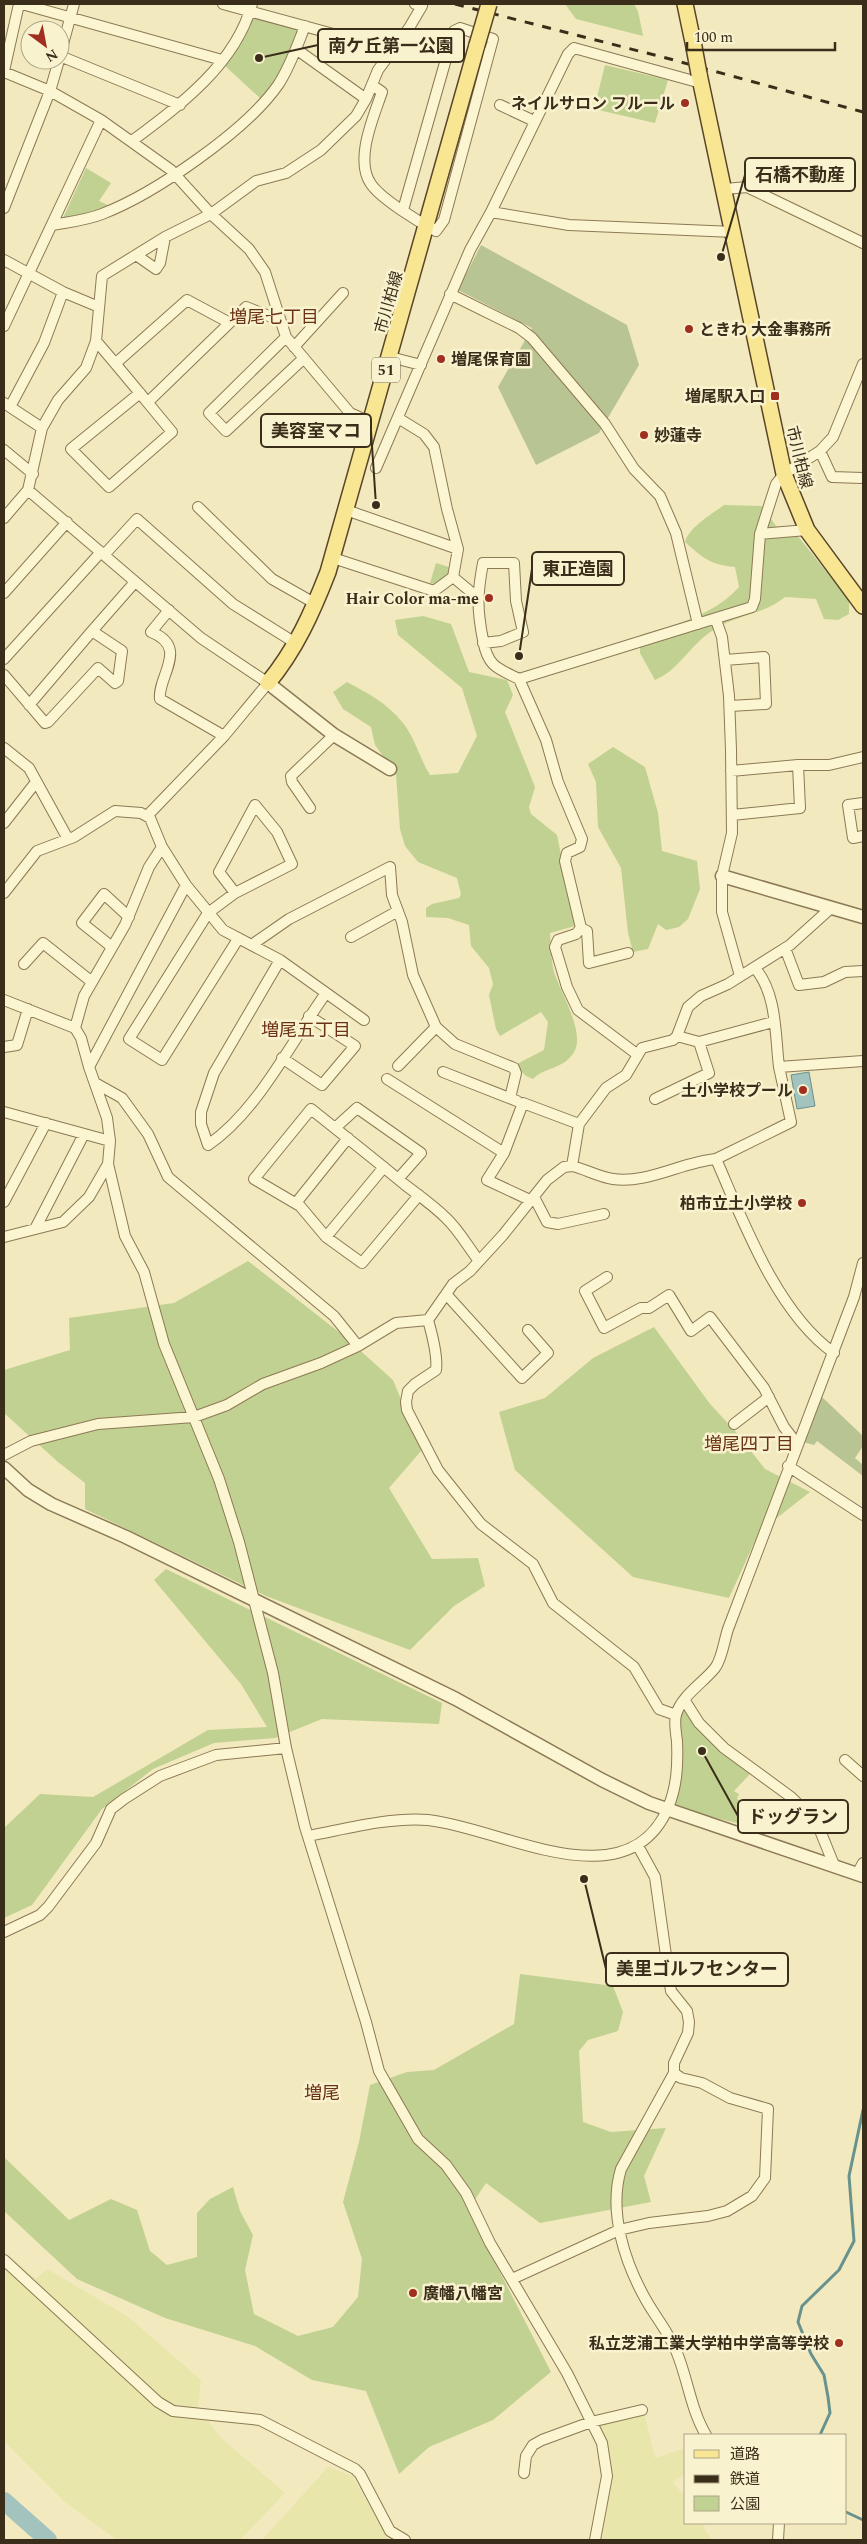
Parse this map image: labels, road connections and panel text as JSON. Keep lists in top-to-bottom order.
{
  "streets": {
    "main road": ["市川柏線", "51"]
  },
  "districts": [
    "増尾七丁目",
    "増尾五丁目",
    "増尾四丁目",
    "増尾"
  ],
  "places": {
    "other": [
      "南ケ丘第一公園",
      "ネイルサロン フルール",
      "石橋不動産",
      "ときわ 大金事務所",
      "増尾保育園",
      "妙蓮寺",
      "美容室マコ",
      "Hair Color ma-me",
      "東正造園",
      "土小学校プール",
      "柏市立土小学校",
      "ドッグラン",
      "美里ゴルフセンター",
      "廣幡八幡宮",
      "私立芝浦工業大学柏中学高等学校"
    ],
    "transit": ["増尾駅入口"]
  },
  "legend": ["道路", "鉄道", "公園"],
  "scale_bar": "100 m",
  "north": "bottom right"
}
